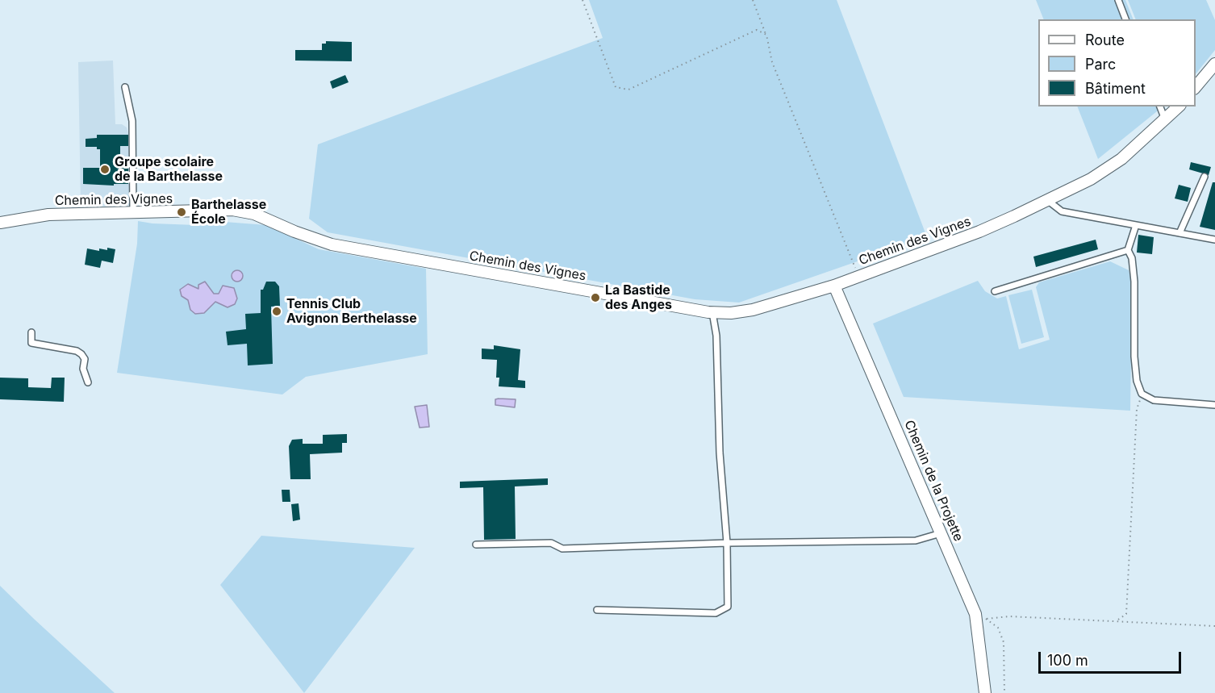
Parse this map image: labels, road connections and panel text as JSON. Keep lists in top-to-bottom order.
{
  "streets": {
    "street": ["Chemin des Vignes", "Chemin de la Projette"]
  },
  "crossings": [
    ["Chemin des Vignes", "Chemin de la Projette"]
  ],
  "places": [
    "Groupe scolaire de la Barthelasse",
    "Barthelasse École",
    "La Bastide des Anges",
    "Tennis Club Avignon Berthelasse"
  ],
  "legend": ["Route", "Parc", "Bâtiment"],
  "scale_bar": "100 m"
}
